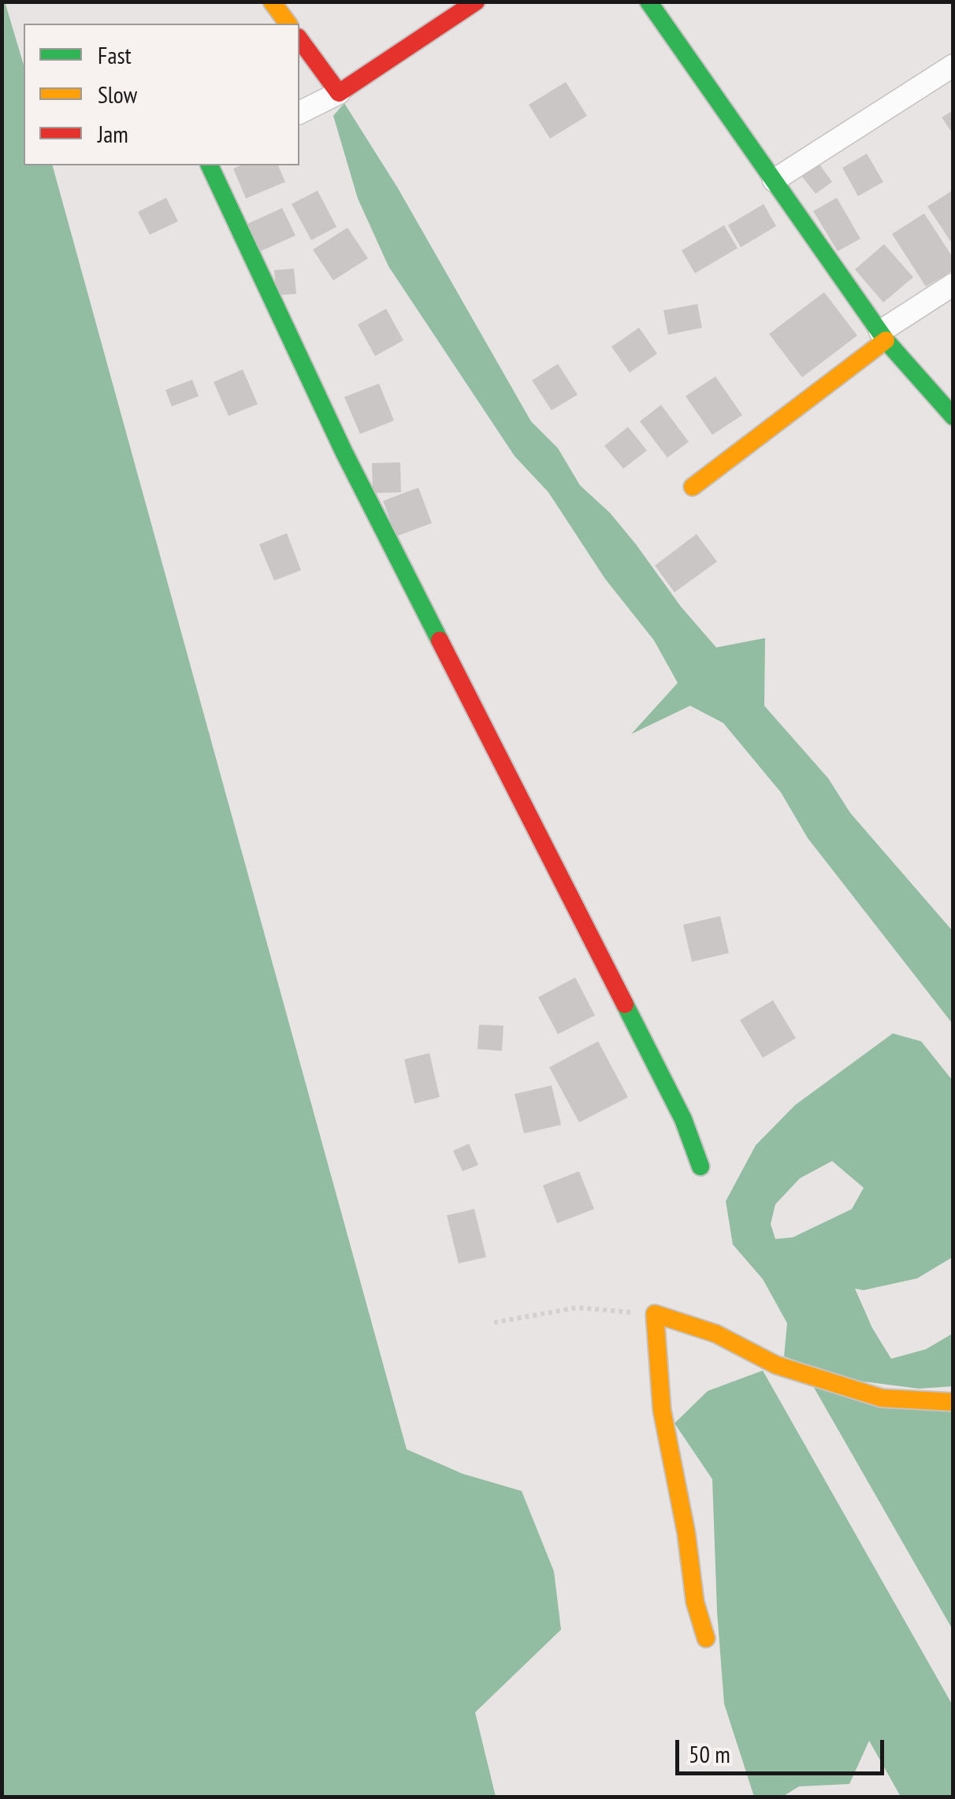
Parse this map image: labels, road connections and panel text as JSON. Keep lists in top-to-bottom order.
{
  "legend": ["Fast", "Slow", "Jam"],
  "scale_bar": "50 m"
}
